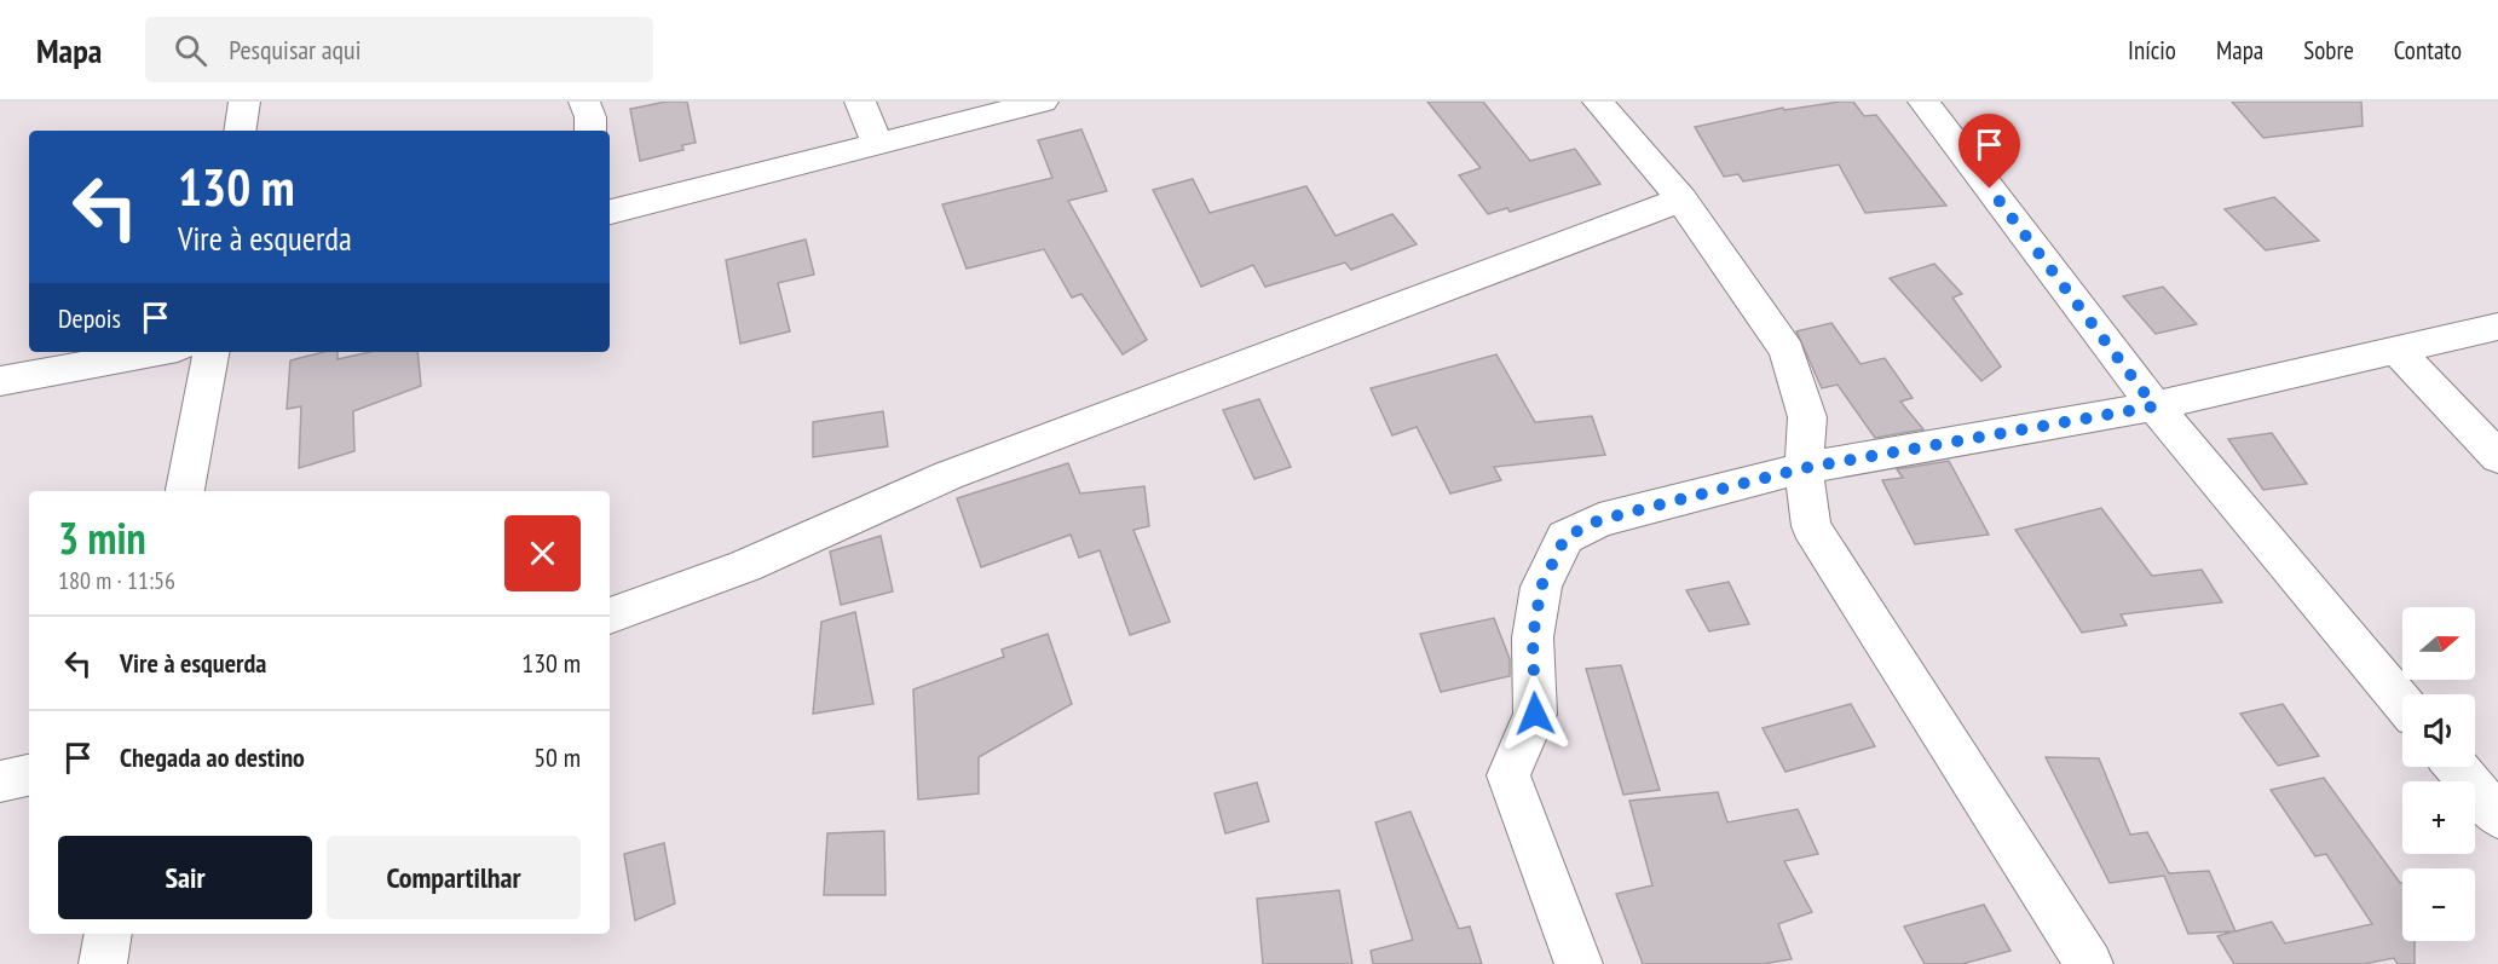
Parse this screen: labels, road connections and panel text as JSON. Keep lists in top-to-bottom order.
{
  "north": "right",
  "page": {
    "header": "Mapa",
    "search": "Pesquisar aqui",
    "nav": [
      "Início",
      "Mapa",
      "Sobre",
      "Contato"
    ],
    "turn": ["130 m", "Vire à esquerda"],
    "then": "Depois",
    "heading": ["3 min", "180 m · 11:56"],
    "map_buttons": ["+", "−"],
    "list": [
      {
        "name": "Vire à esquerda",
        "value": "130 m"
      },
      {
        "name": "Chegada ao destino",
        "value": "50 m"
      }
    ],
    "buttons": ["Sair", "Compartilhar"]
  }
}
